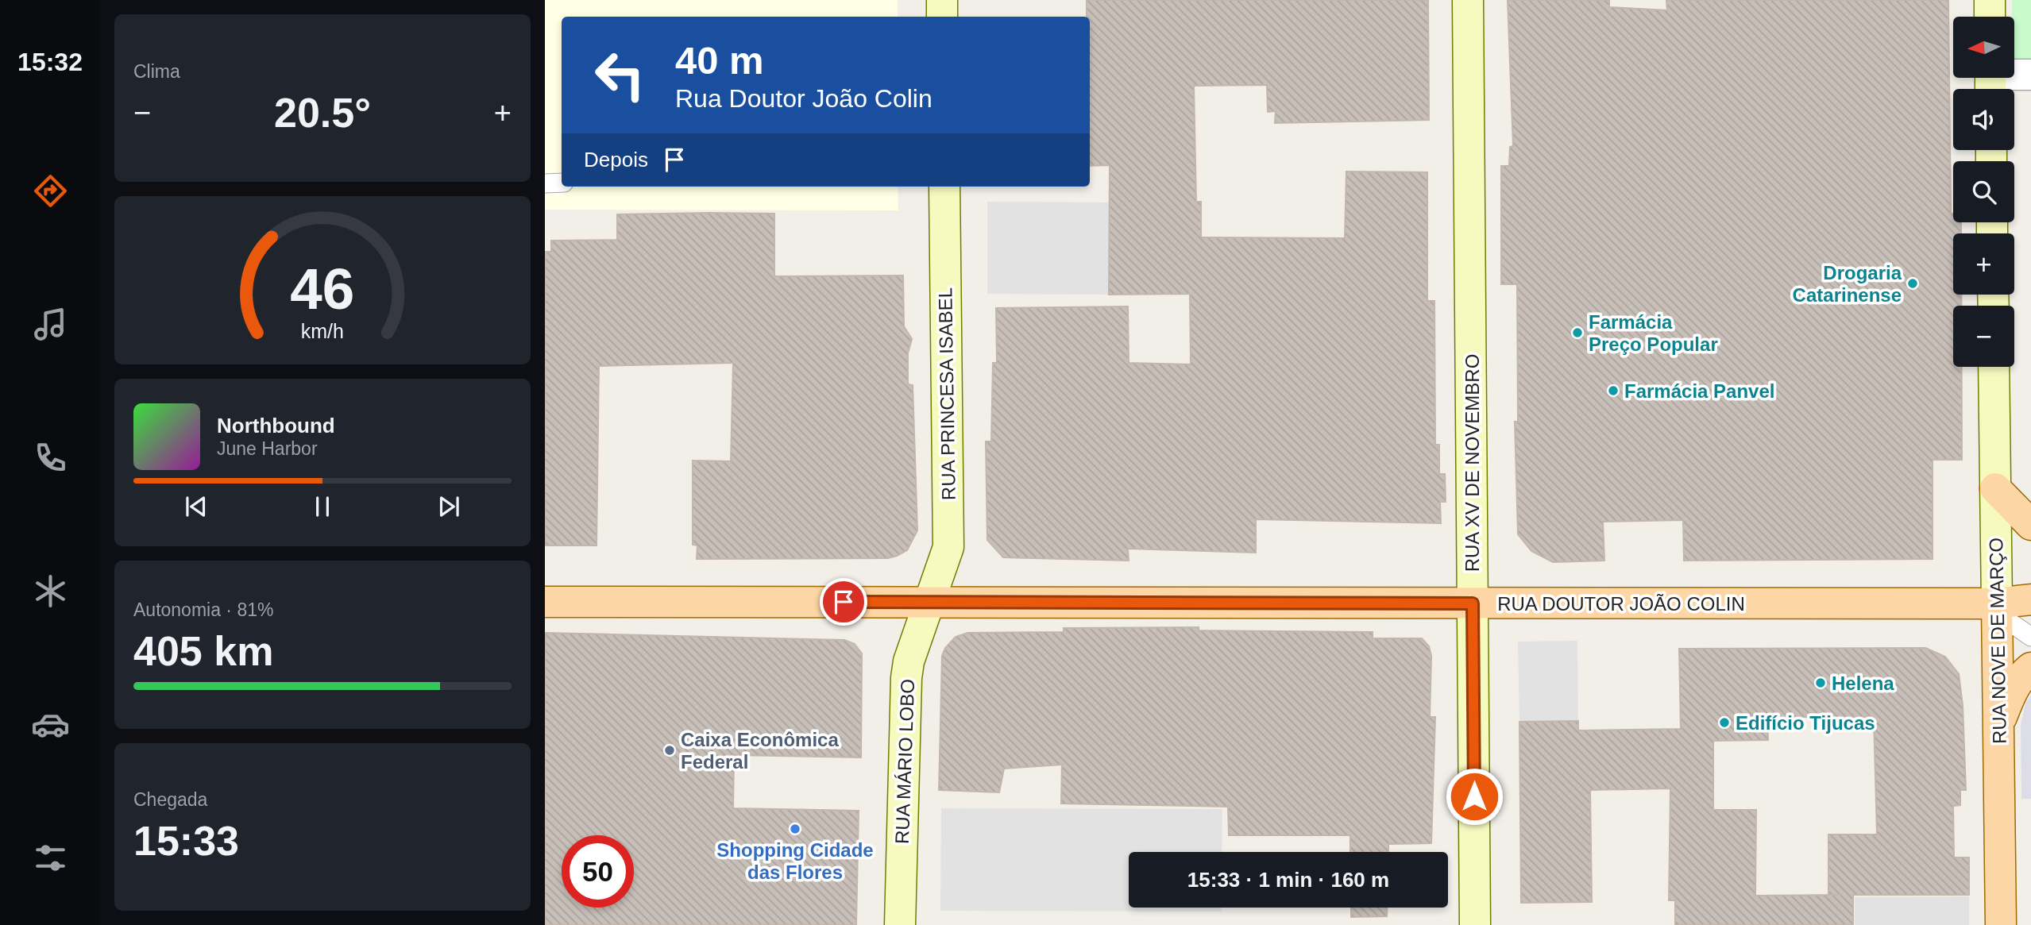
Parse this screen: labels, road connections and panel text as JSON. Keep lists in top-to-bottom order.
{
  "streets": {
    "main road": [
      "RUA PRINCESA ISABEL",
      "RUA XV DE NOVEMBRO",
      "RUA DOUTOR JOÃO COLIN",
      "RUA NOVE DE MARÇO",
      "RUA MÁRIO LOBO"
    ]
  },
  "crossings": [
    ["RUA PRINCESA ISABEL", "RUA DOUTOR JOÃO COLIN"],
    ["RUA PRINCESA ISABEL", "RUA MÁRIO LOBO"],
    ["RUA XV DE NOVEMBRO", "RUA DOUTOR JOÃO COLIN"],
    ["RUA DOUTOR JOÃO COLIN", "RUA NOVE DE MARÇO"],
    ["RUA DOUTOR JOÃO COLIN", "RUA MÁRIO LOBO"]
  ],
  "places": [
    "Drogaria Catarinense",
    "Farmácia Preço Popular",
    "Farmácia Panvel",
    "Helena",
    "Edifício Tijucas",
    "Caixa Econômica Federal",
    "Shopping Cidade das Flores"
  ],
  "north": "left",
  "page": {
    "tabs": "15:32",
    "tile": [
      "Clima",
      ["Autonomia · 81%", "405 km"],
      ["Chegada", "15:33"]
    ],
    "map_buttons": ["+", "−"],
    "turn": ["40 m", "Rua Doutor João Colin"],
    "heat": ["−", "20.5°", "+"],
    "then": "Depois",
    "song": ["Northbound", "June Harbor"],
    "limit": "50",
    "trip": "15:33 · 1 min · 160 m",
    "gauge": ["46", "km/h"]
  }
}
